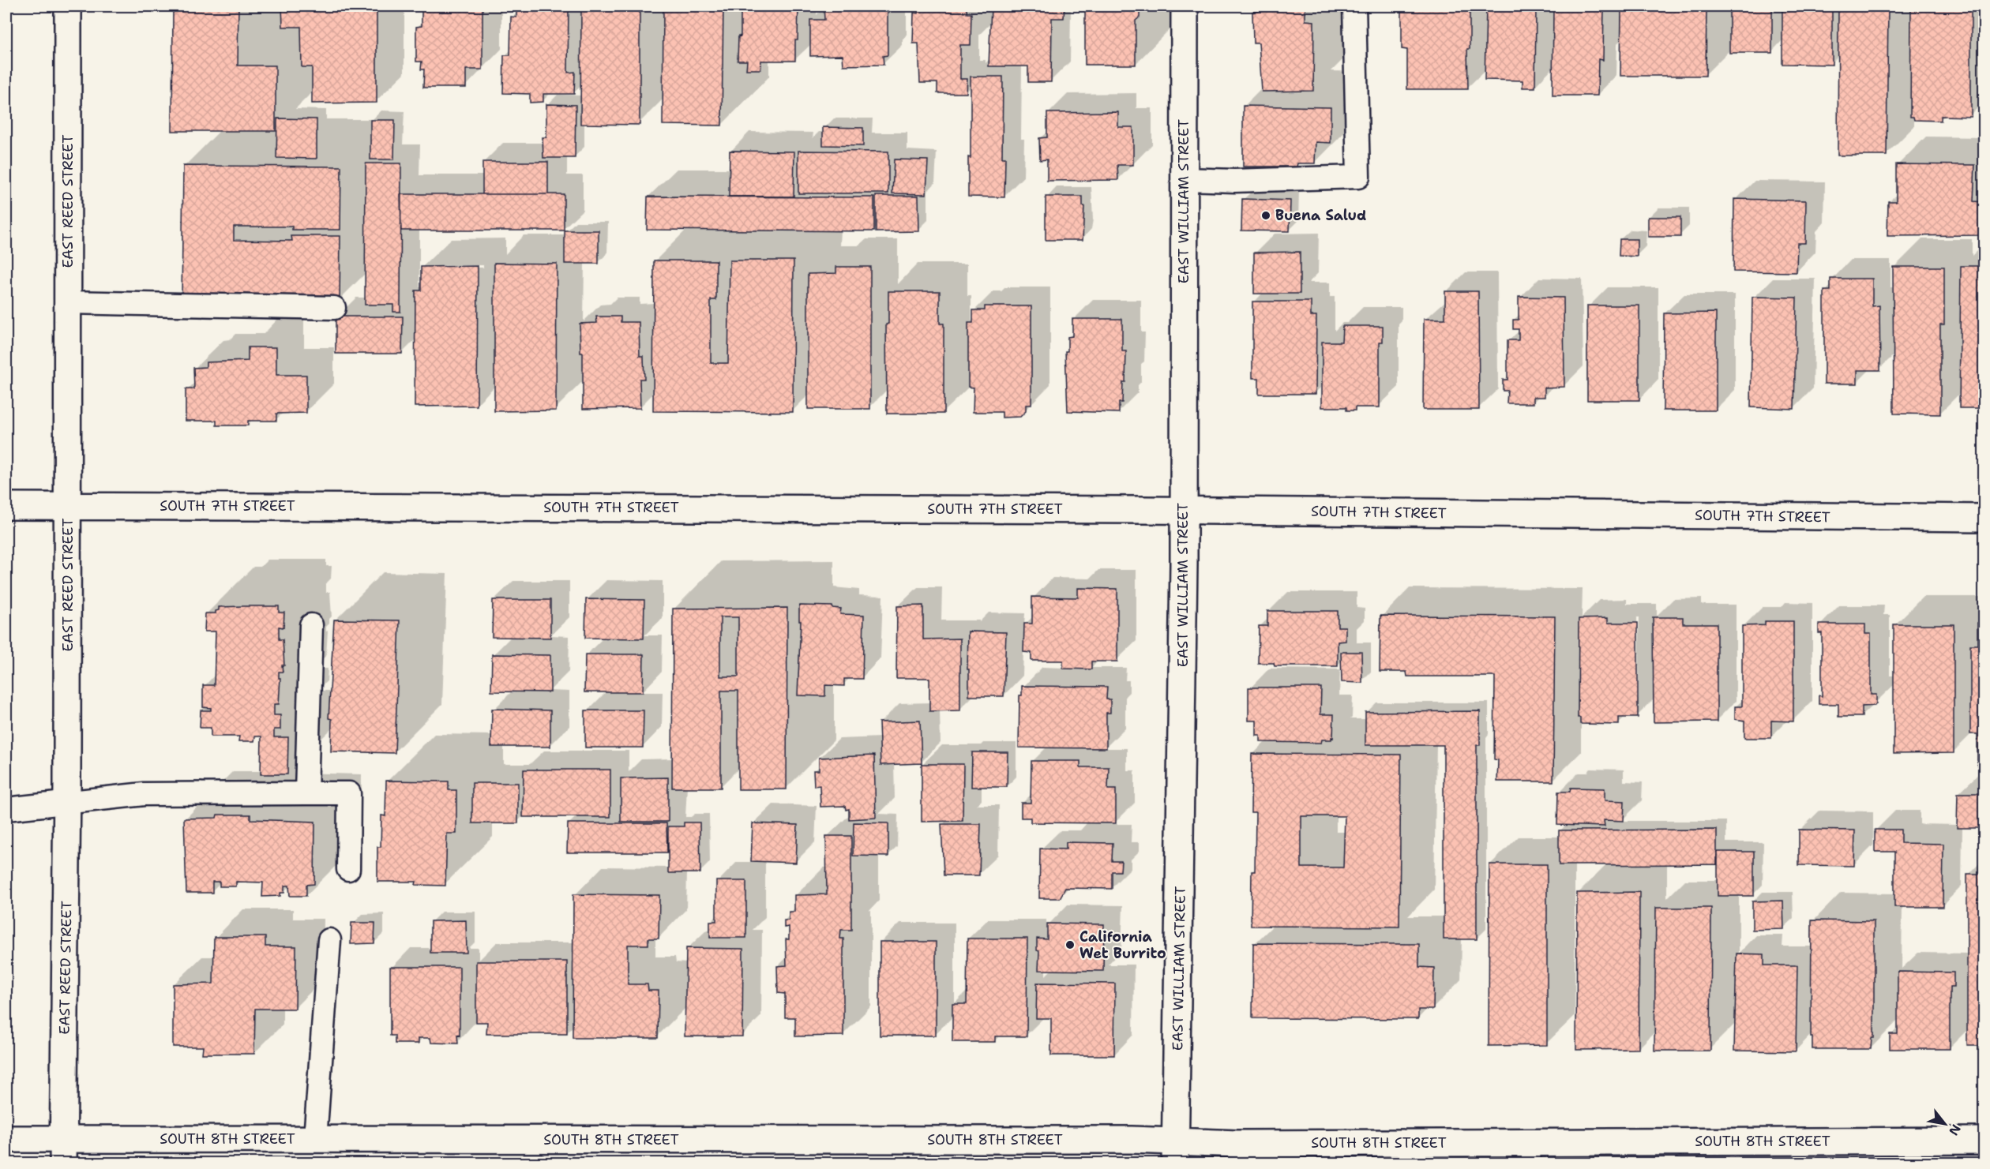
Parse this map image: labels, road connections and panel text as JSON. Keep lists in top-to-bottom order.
{
  "streets": {
    "street": [
      "EAST REED STREET",
      "EAST WILLIAM STREET",
      "SOUTH 7TH STREET",
      "SOUTH 8TH STREET"
    ]
  },
  "crossings": [
    ["EAST REED STREET", "SOUTH 7TH STREET"],
    ["EAST REED STREET", "SOUTH 8TH STREET"],
    ["EAST WILLIAM STREET", "SOUTH 7TH STREET"],
    ["EAST WILLIAM STREET", "SOUTH 8TH STREET"]
  ],
  "places": ["Buena Salud", "California Wet Burrito"],
  "north": "bottom right"
}
